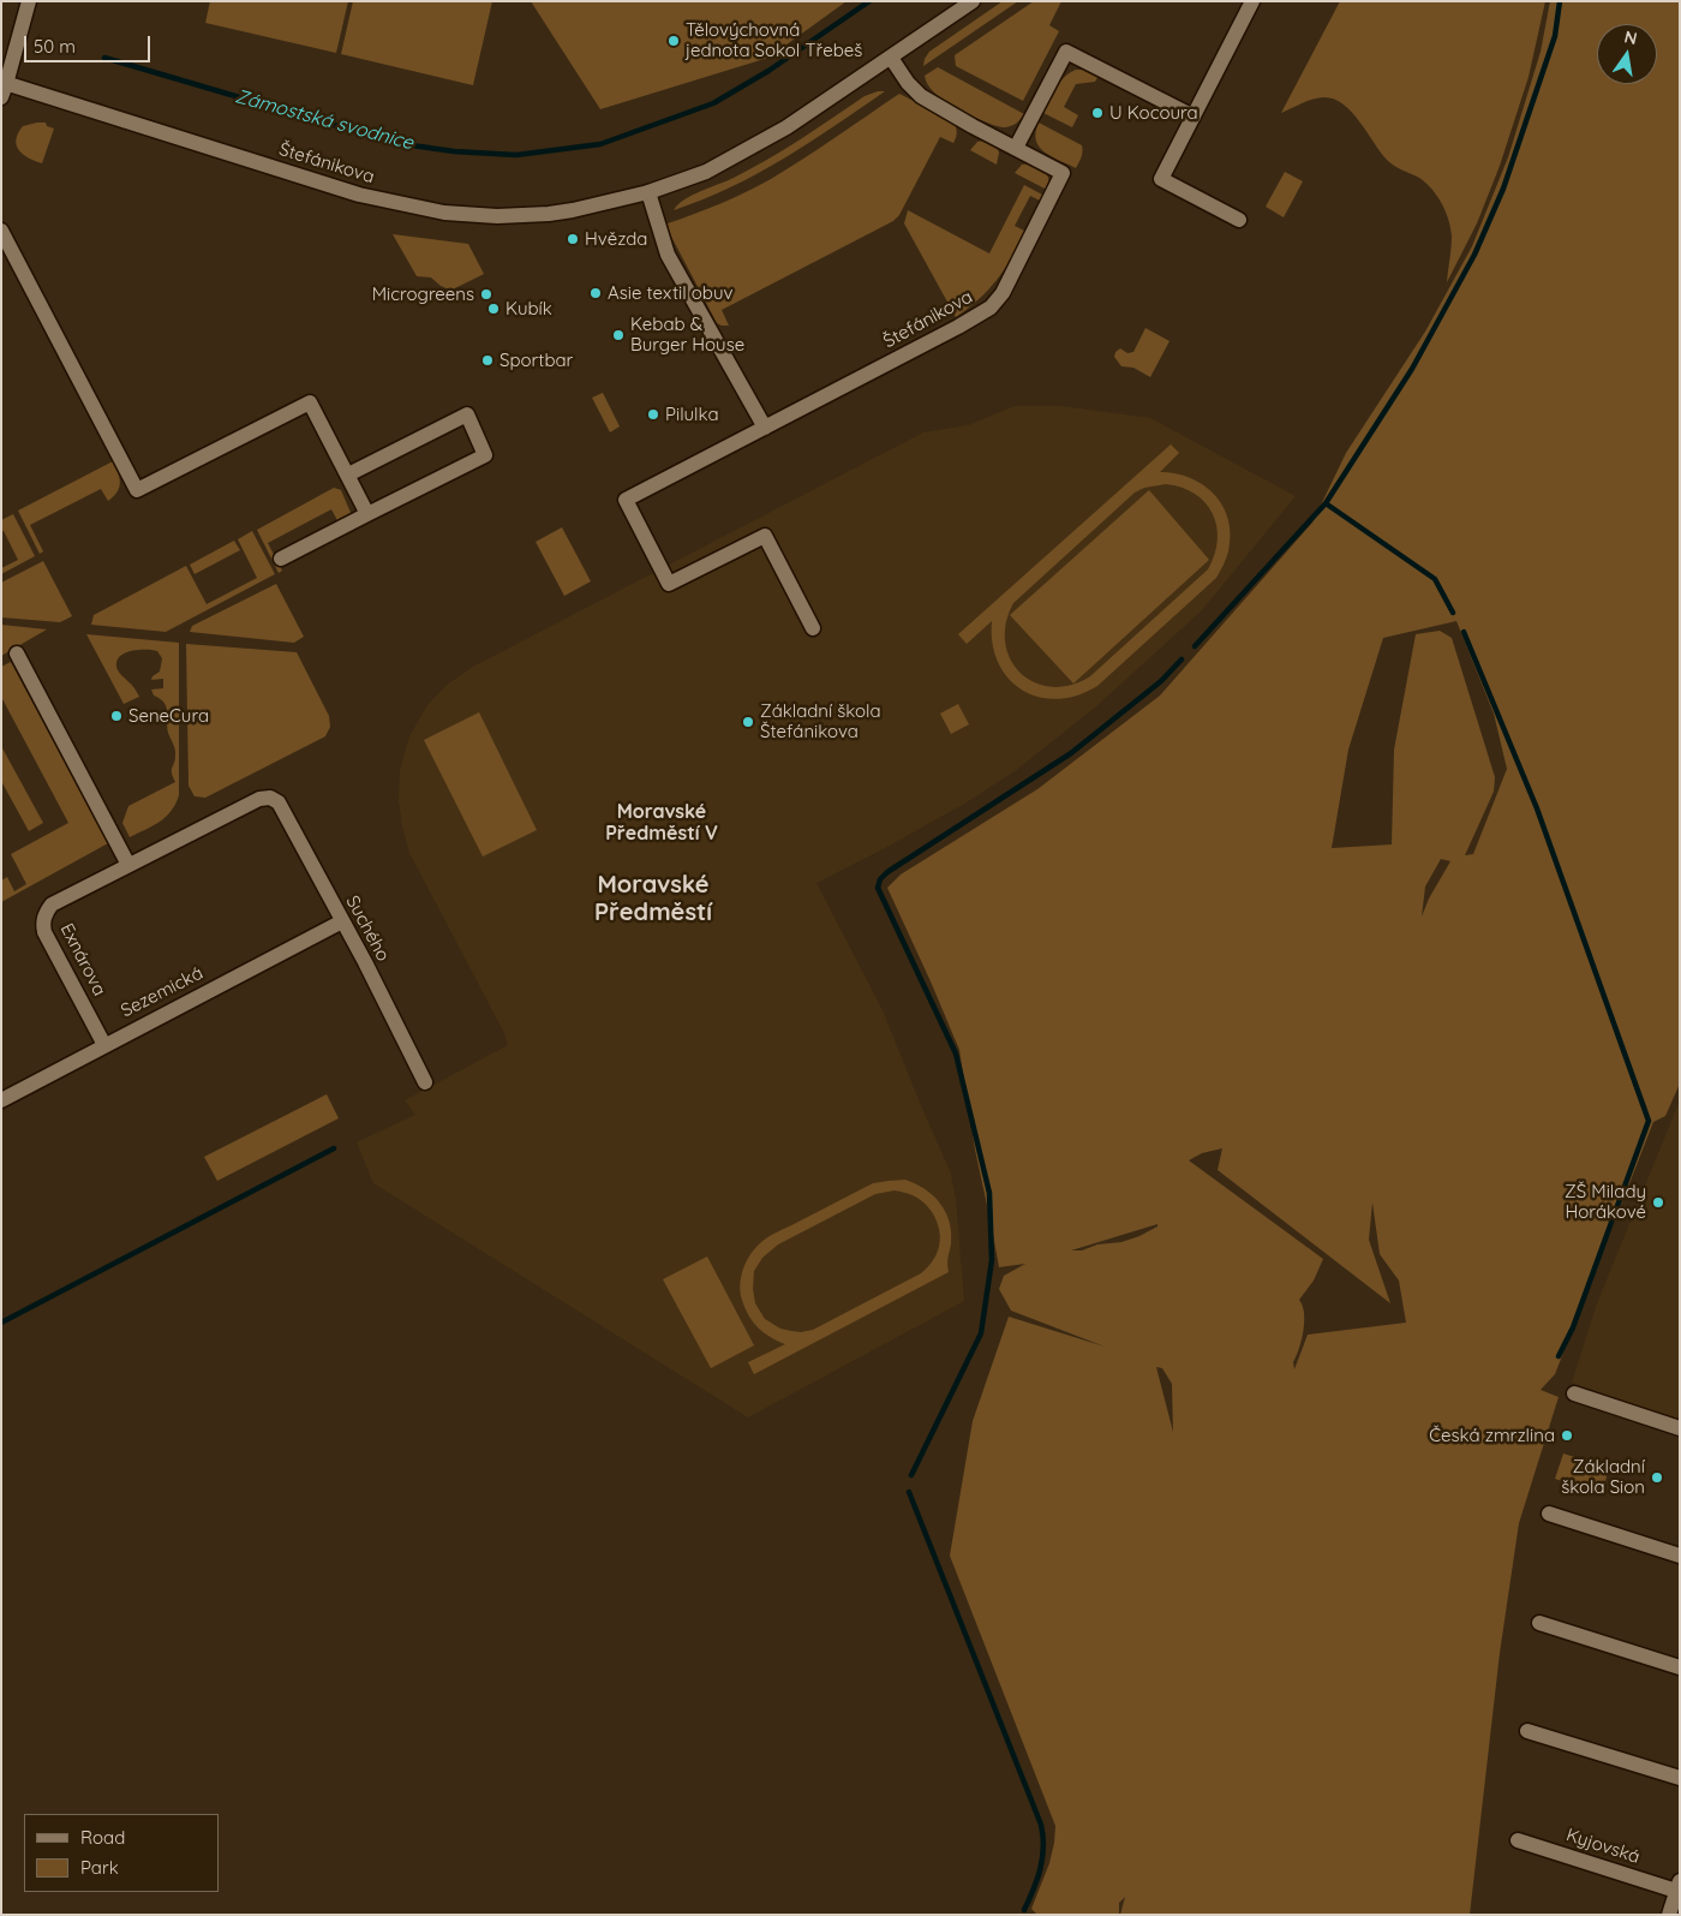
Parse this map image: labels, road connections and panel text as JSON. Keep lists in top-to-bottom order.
{
  "streets": {
    "street": [
      "Štefánikova",
      "Suchého",
      "Exnárova",
      "Sezemická",
      "Kyjovská"
    ]
  },
  "crossings": [
    ["Suchého", "Exnárova"],
    ["Suchého", "Sezemická"],
    ["Exnárova", "Sezemická"]
  ],
  "districts": ["Moravské Předměstí V", "Moravské Předměstí"],
  "water": ["Zámostská svodnice"],
  "places": [
    "Tělovýchovná jednota Sokol Třebeš",
    "U Kocoura",
    "Hvězda",
    "Asie textil obuv",
    "Microgreens",
    "Kubík",
    "Kebab & Burger House",
    "Sportbar",
    "Pilulka",
    "SeneCura",
    "Základní škola Štefánikova",
    "ZŠ Milady Horákové",
    "Česká zmrzlina",
    "Základní škola Sion"
  ],
  "legend": ["Road", "Park"],
  "scale_bar": "50 m",
  "north": "top"
}
